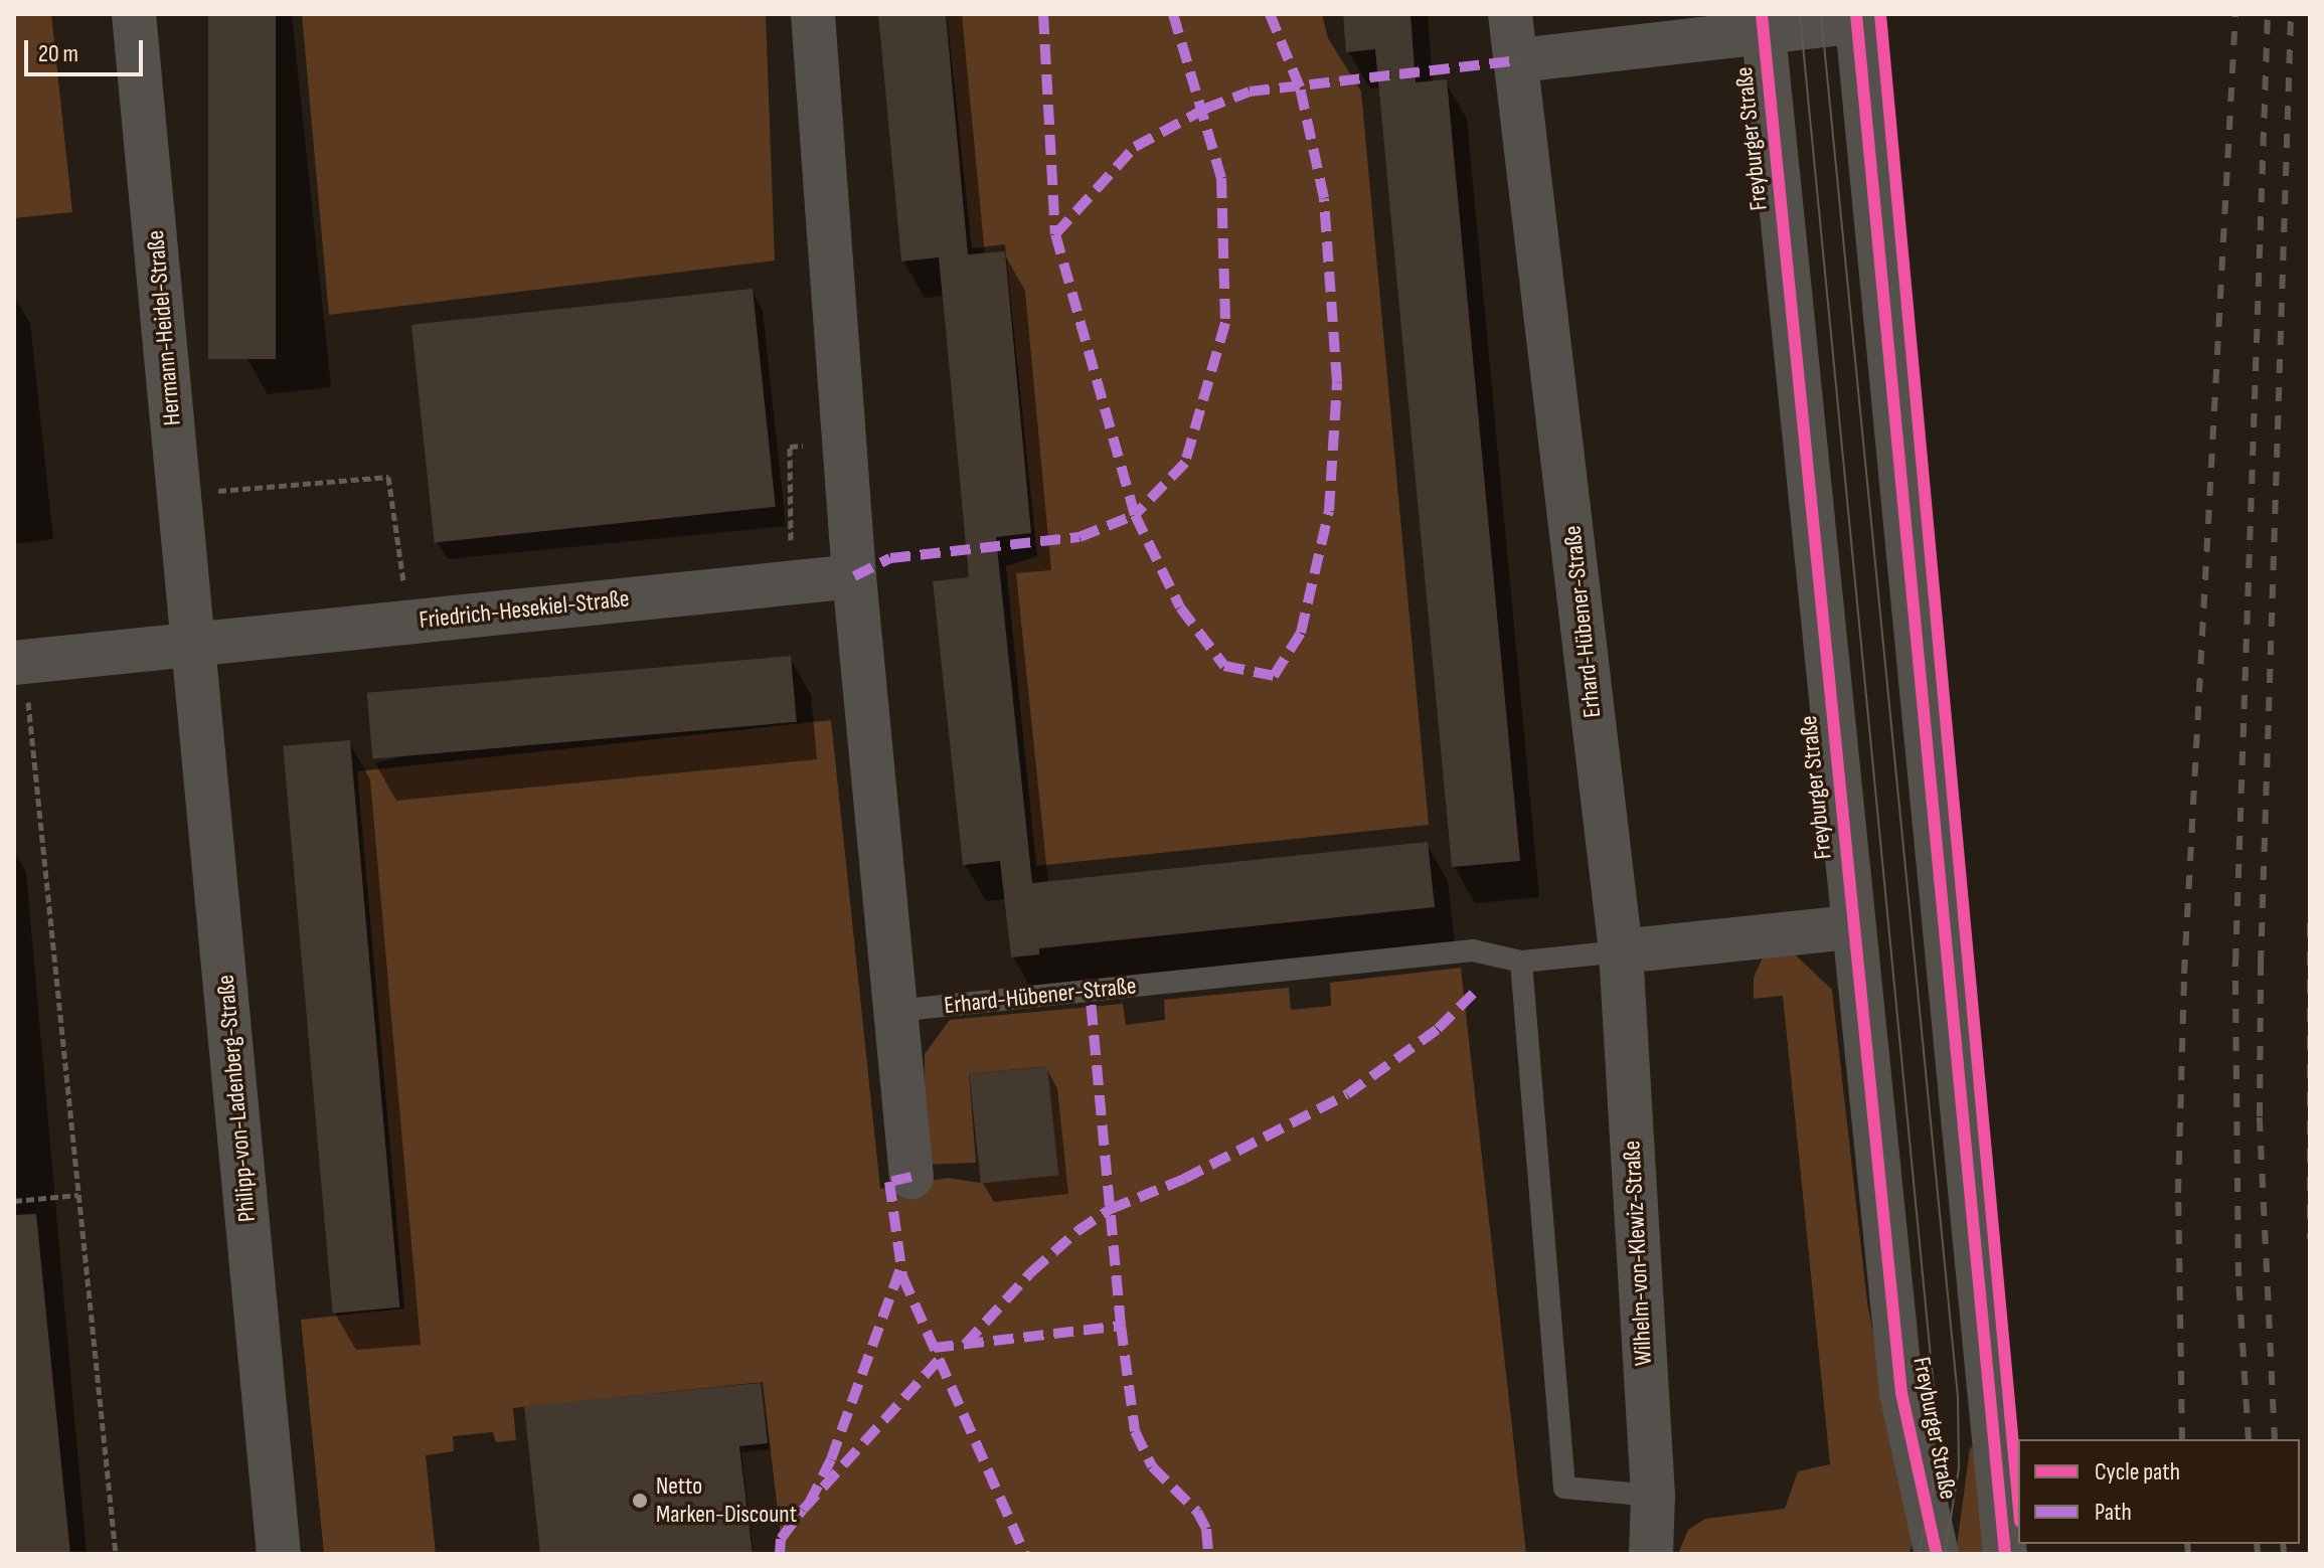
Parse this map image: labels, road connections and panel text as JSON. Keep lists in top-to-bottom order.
{
  "streets": {
    "street": [
      "Freyburger Straße",
      "Hermann-Heidel-Straße",
      "Friedrich-Hesekiel-Straße",
      "Erhard-Hübener-Straße",
      "Philipp-von-Ladenberg-Straße",
      "Wilhelm-von-Klewiz-Straße"
    ]
  },
  "crossings": [
    ["Hermann-Heidel-Straße", "Friedrich-Hesekiel-Straße"],
    ["Hermann-Heidel-Straße", "Philipp-von-Ladenberg-Straße"],
    ["Friedrich-Hesekiel-Straße", "Philipp-von-Ladenberg-Straße"],
    ["Erhard-Hübener-Straße", "Wilhelm-von-Klewiz-Straße"]
  ],
  "places": ["Netto Marken-Discount"],
  "legend": ["Cycle path", "Path"],
  "scale_bar": "20 m"
}
